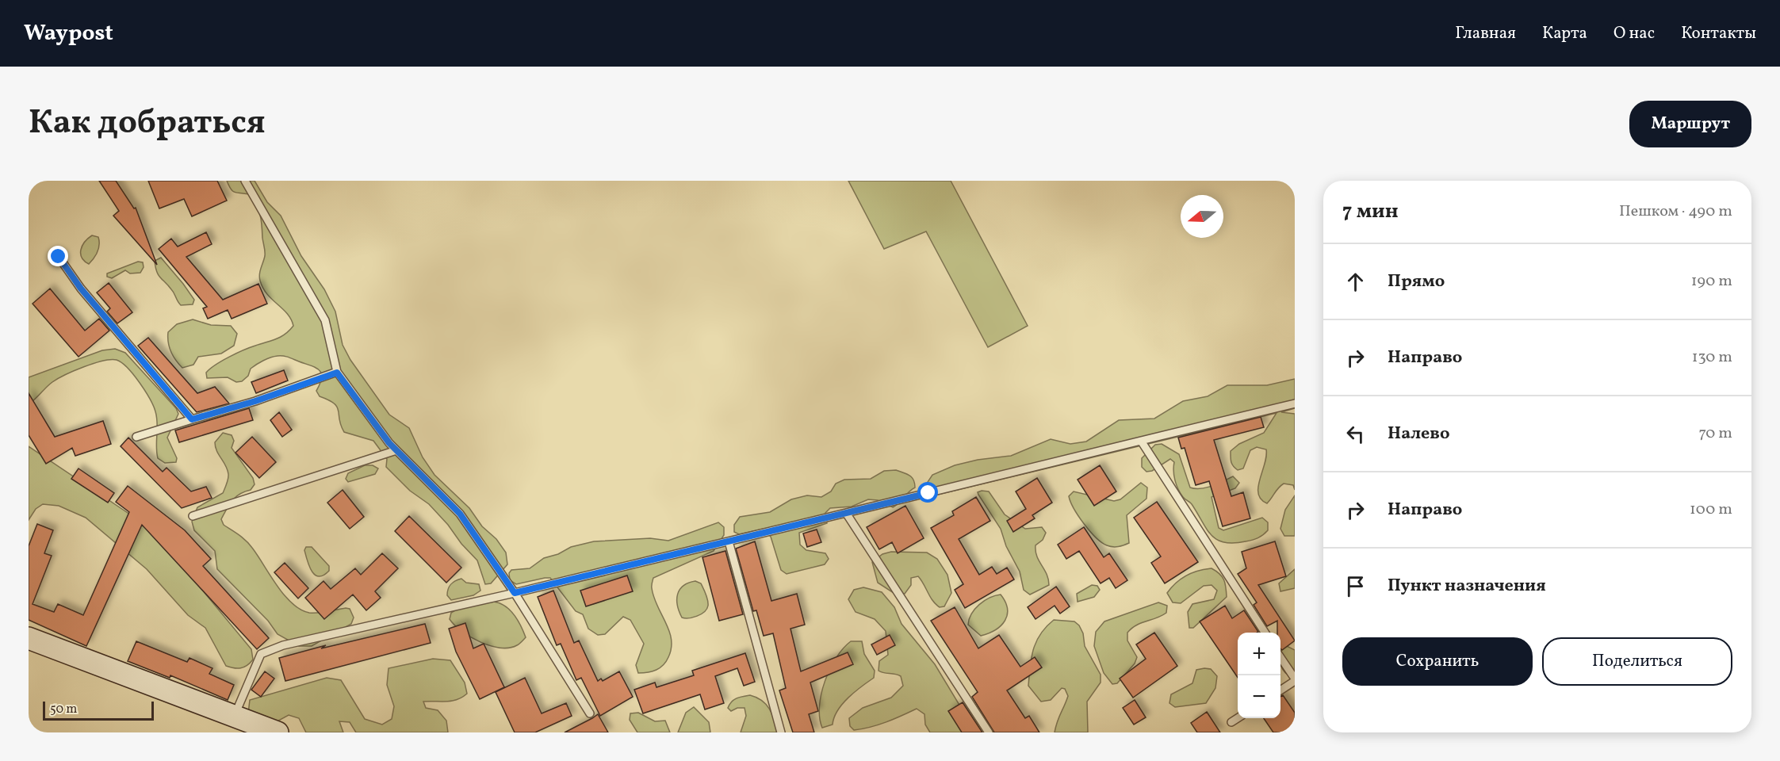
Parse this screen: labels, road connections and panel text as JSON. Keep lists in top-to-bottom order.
{
  "scale_bar": "50 m",
  "north": "left",
  "page": {
    "header": "Waypost",
    "nav": [
      "Главная",
      "Карта",
      "О нас",
      "Контакты"
    ],
    "title": "Как добраться",
    "buttons": [
      "Маршрут",
      ["Сохранить", "Поделиться"]
    ],
    "heading": ["7 мин", "Пешком · 490 m"],
    "list": [
      ["Прямо", "190 m"],
      ["Направо", "130 m"],
      ["Налево", "70 m"],
      ["Направо", "100 m"],
      "Пункт назначения"
    ],
    "map_buttons": ["+", "−"],
    "scale": "50 m"
  }
}
